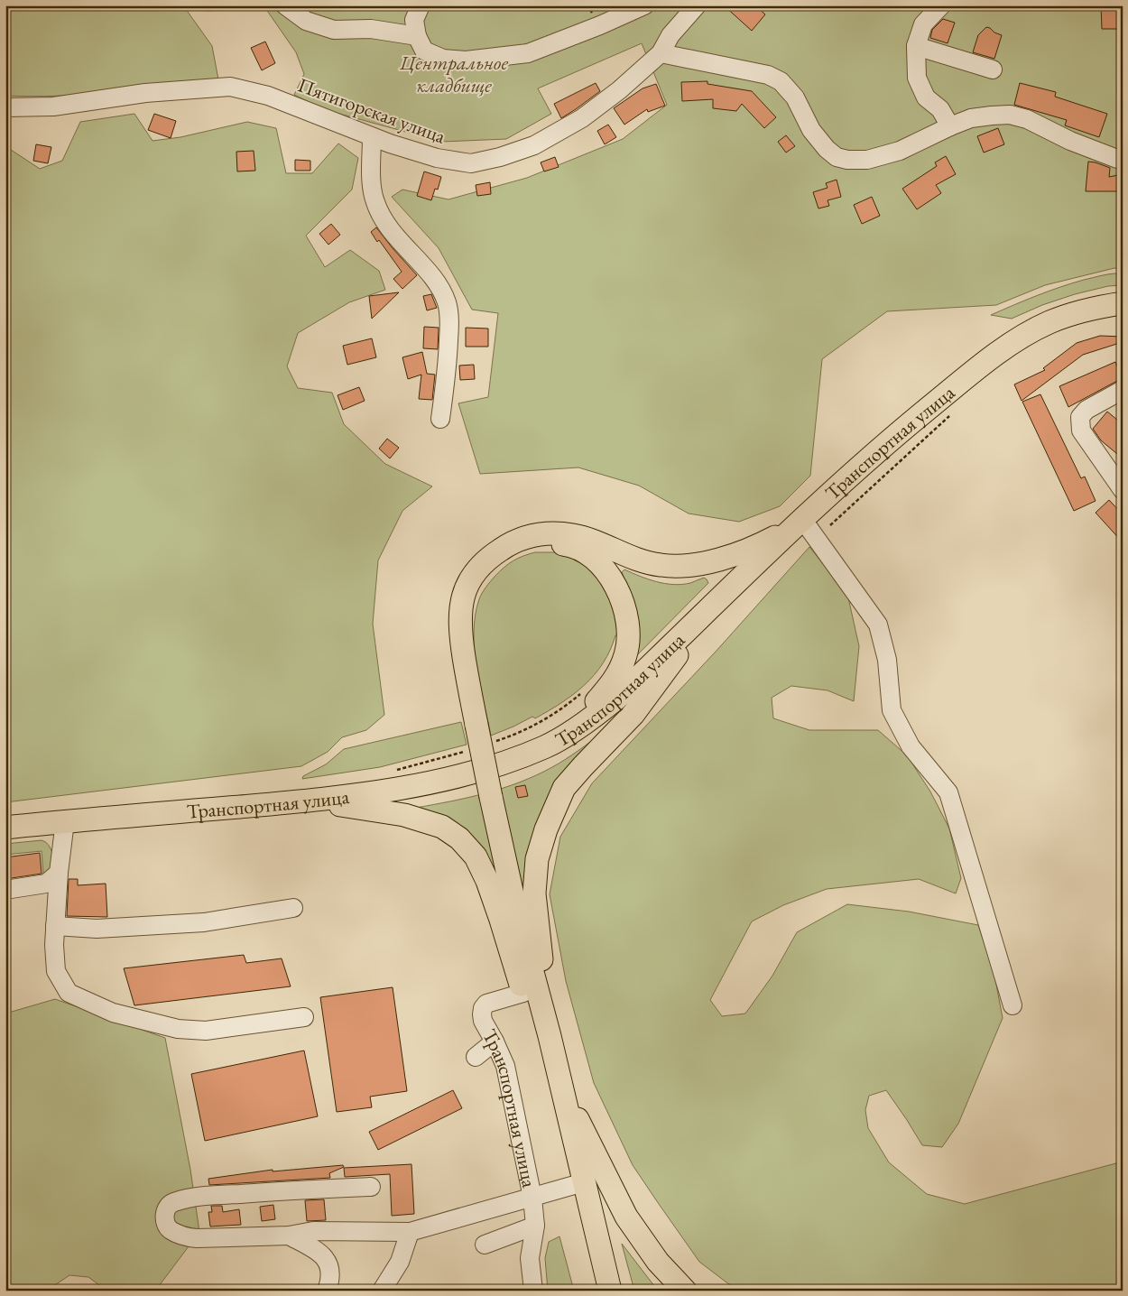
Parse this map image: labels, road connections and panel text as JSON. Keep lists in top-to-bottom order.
{
  "streets": {
    "main road": ["Транспортная улица"],
    "street": ["Пятигорская улица"]
  },
  "parks": ["Центральное кладбище"]
}
